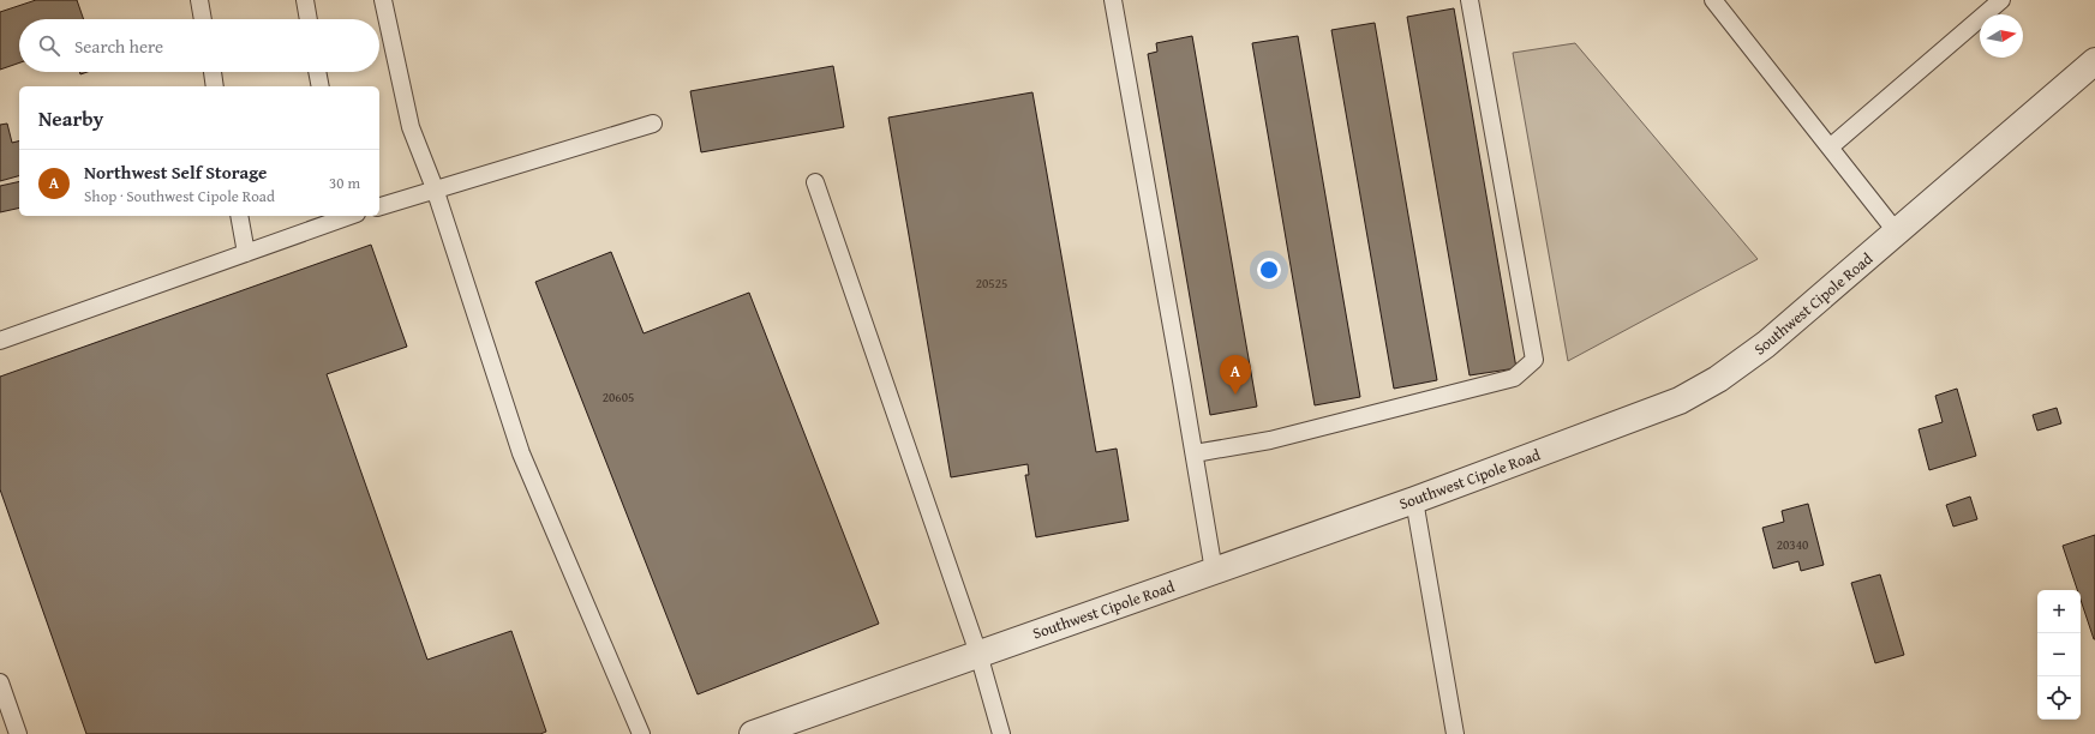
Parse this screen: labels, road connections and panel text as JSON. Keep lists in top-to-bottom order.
{
  "streets": {
    "street": ["Southwest Cipole Road"]
  },
  "house_numbers": ["20525", "20605", "20340"],
  "north": "right",
  "page": {
    "search": "Search here",
    "heading": "Nearby",
    "list": [
      {
        "mark": "A",
        "name": "Northwest Self Storage",
        "note": "Shop · Southwest Cipole Road",
        "value": "30 m"
      }
    ],
    "pins": "A",
    "map_buttons": ["+", "−"]
  }
}
